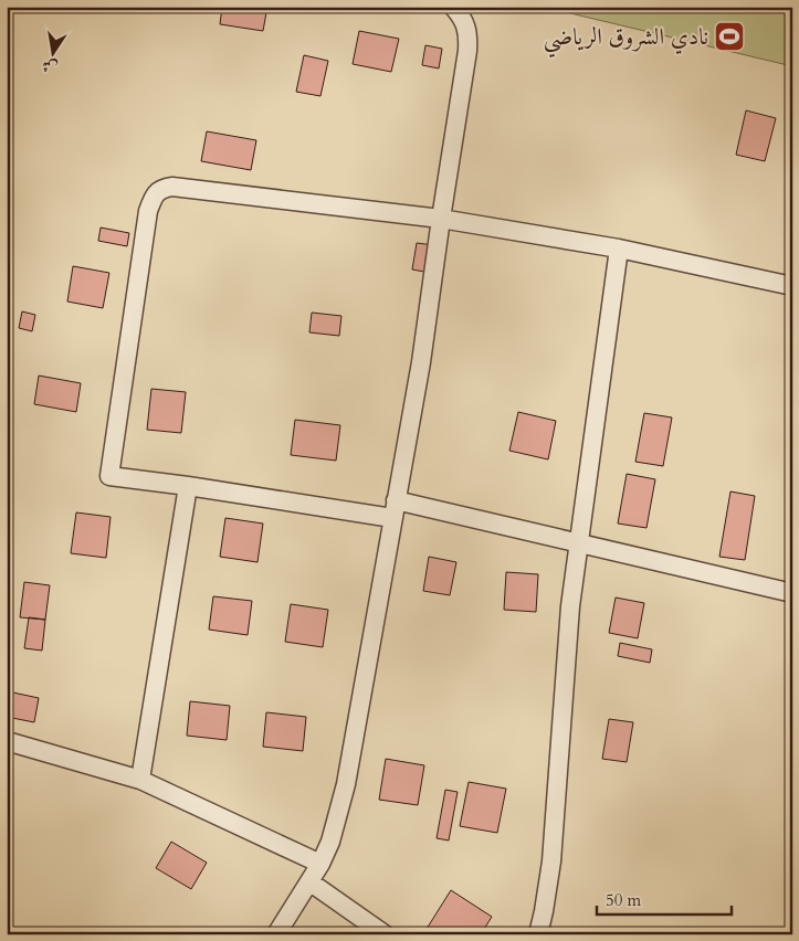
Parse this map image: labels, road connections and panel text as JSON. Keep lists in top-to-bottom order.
{
  "places": {
    "sports": ["نادي الشروق الرياضي"]
  },
  "scale_bar": "50 m",
  "north": "bottom"
}
